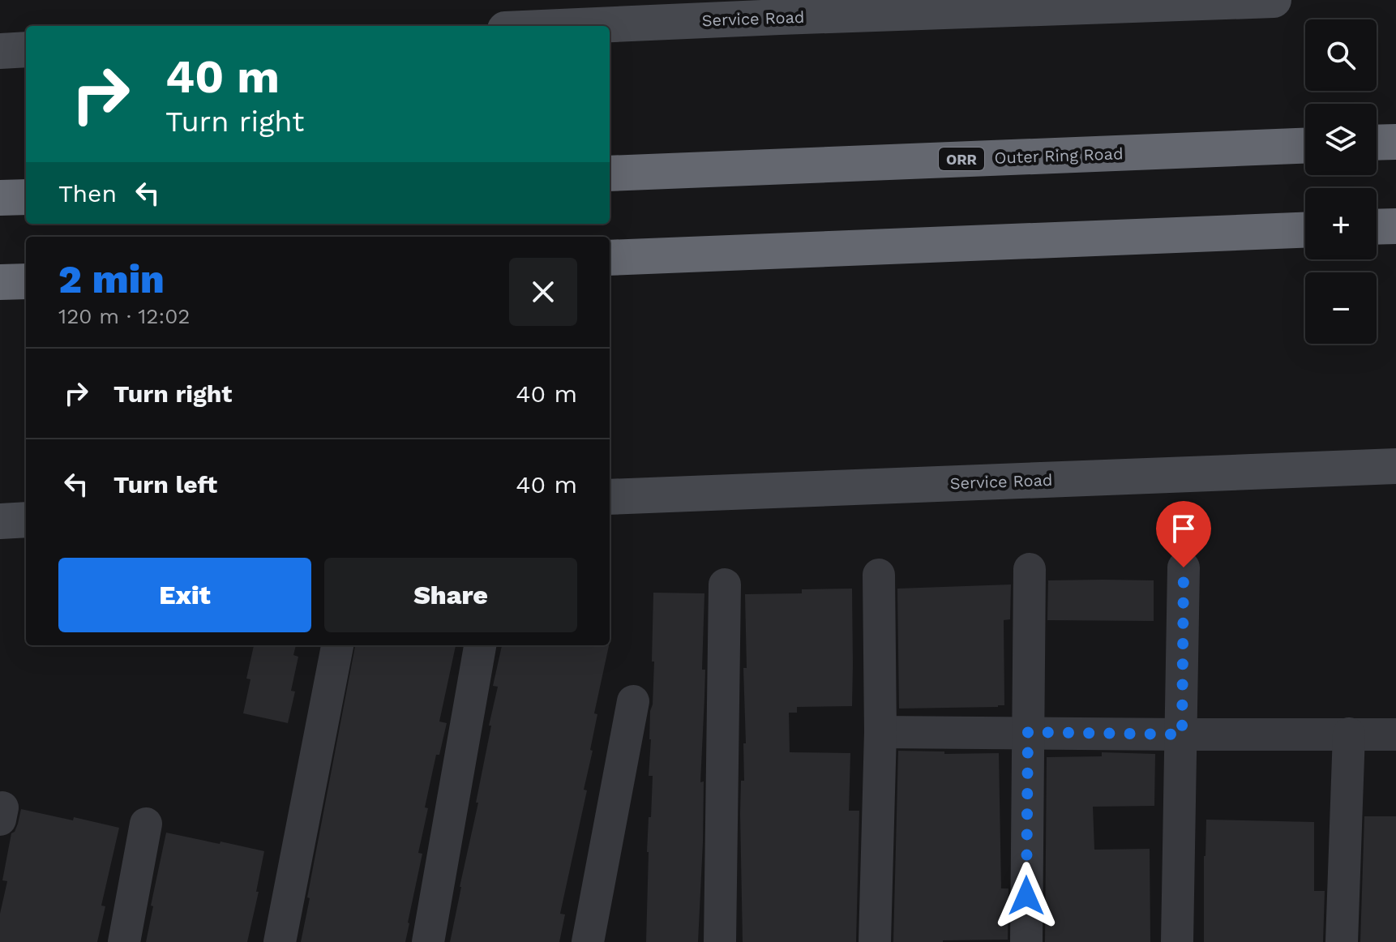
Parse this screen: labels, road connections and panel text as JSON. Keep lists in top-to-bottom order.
{
  "streets": {
    "highway": ["Outer Ring Road", "ORR"],
    "main road": ["Service Road"]
  },
  "page": {
    "map_buttons": ["+", "−"],
    "turn": ["40 m", "Turn right"],
    "then": "Then",
    "heading": ["2 min", "120 m · 12:02"],
    "list": [
      {
        "name": "Turn right",
        "value": "40 m"
      },
      {
        "name": "Turn left",
        "value": "40 m"
      }
    ],
    "buttons": ["Exit", "Share"]
  }
}
